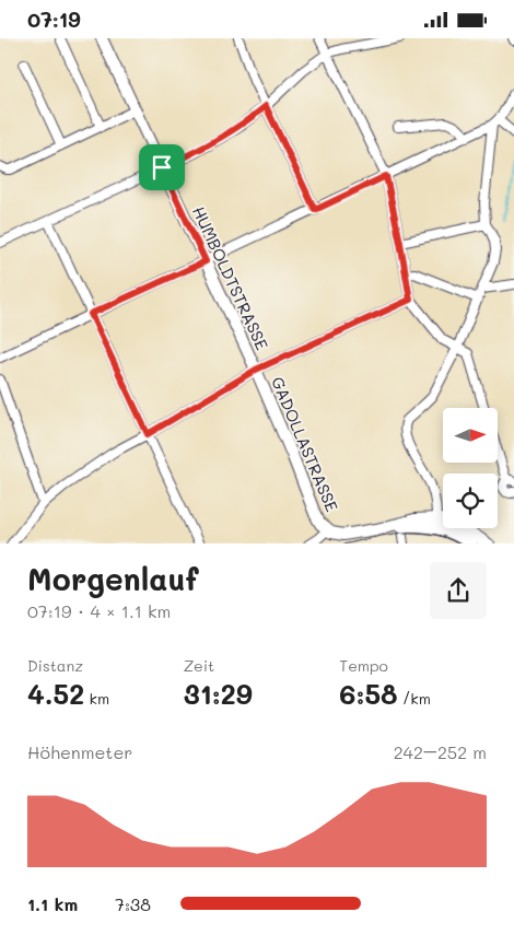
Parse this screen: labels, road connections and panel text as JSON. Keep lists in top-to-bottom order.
{
  "streets": {
    "main road": ["HUMBOLDTSTRASSE", "GADOLLASTRASSE"]
  },
  "crossings": [
    ["HUMBOLDTSTRASSE", "GADOLLASTRASSE"]
  ],
  "north": "right",
  "page": {
    "status": "07:19",
    "heading": ["Morgenlauf", "07:19 · 4 × 1.1 km"],
    "stats": [
      ["Distanz", "4.52 km"],
      ["Zeit", "31:29"],
      ["Tempo", "6:58 /km"]
    ],
    "chart": ["Höhenmeter", "242–252 m"],
    "list": [
      {
        "name": "1.1 km",
        "note": "7:38"
      }
    ]
  }
}
